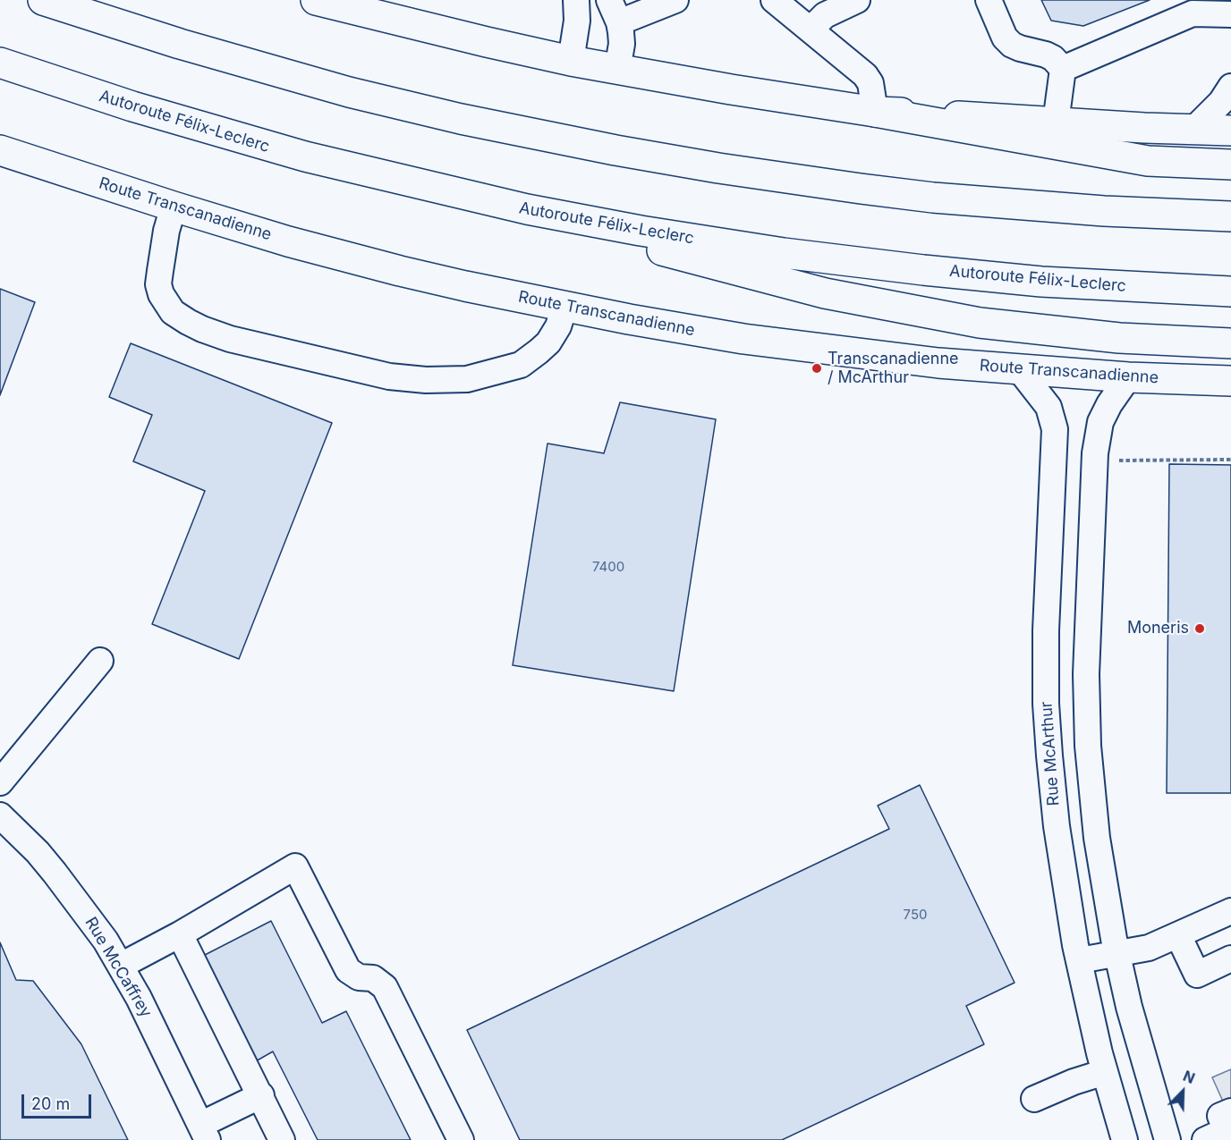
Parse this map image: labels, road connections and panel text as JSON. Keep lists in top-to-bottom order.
{
  "streets": {
    "main road": ["Autoroute Félix-Leclerc", "Route Transcanadienne"],
    "street": ["Rue McArthur", "Rue McCaffrey"]
  },
  "crossings": [
    ["Route Transcanadienne", "Rue McArthur"]
  ],
  "places": ["Transcanadienne / McArthur", "Moneris"],
  "house_numbers": ["7400", "750"],
  "scale_bar": "20 m",
  "north": "top right"
}
